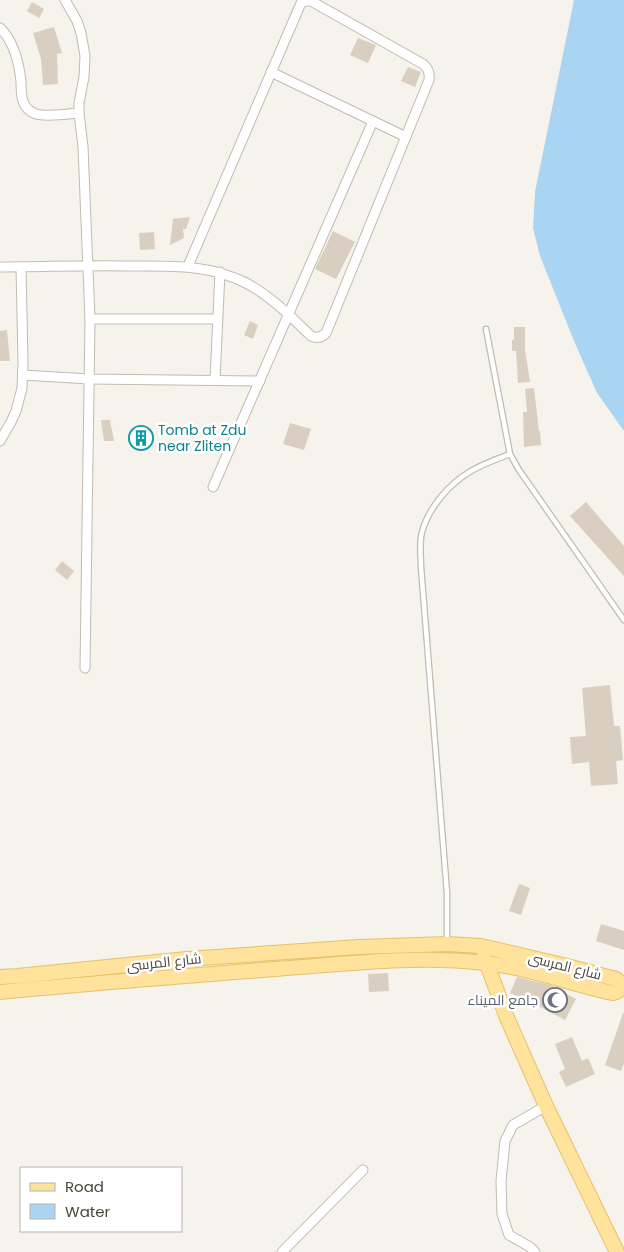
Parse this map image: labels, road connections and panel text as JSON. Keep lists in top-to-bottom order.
{
  "streets": {
    "main road": ["شارع المرسى"]
  },
  "places": {
    "building": ["Tomb at Zdu near Zliten"],
    "mosque": ["جامع الميناء"]
  },
  "legend": ["Road", "Water"]
}
